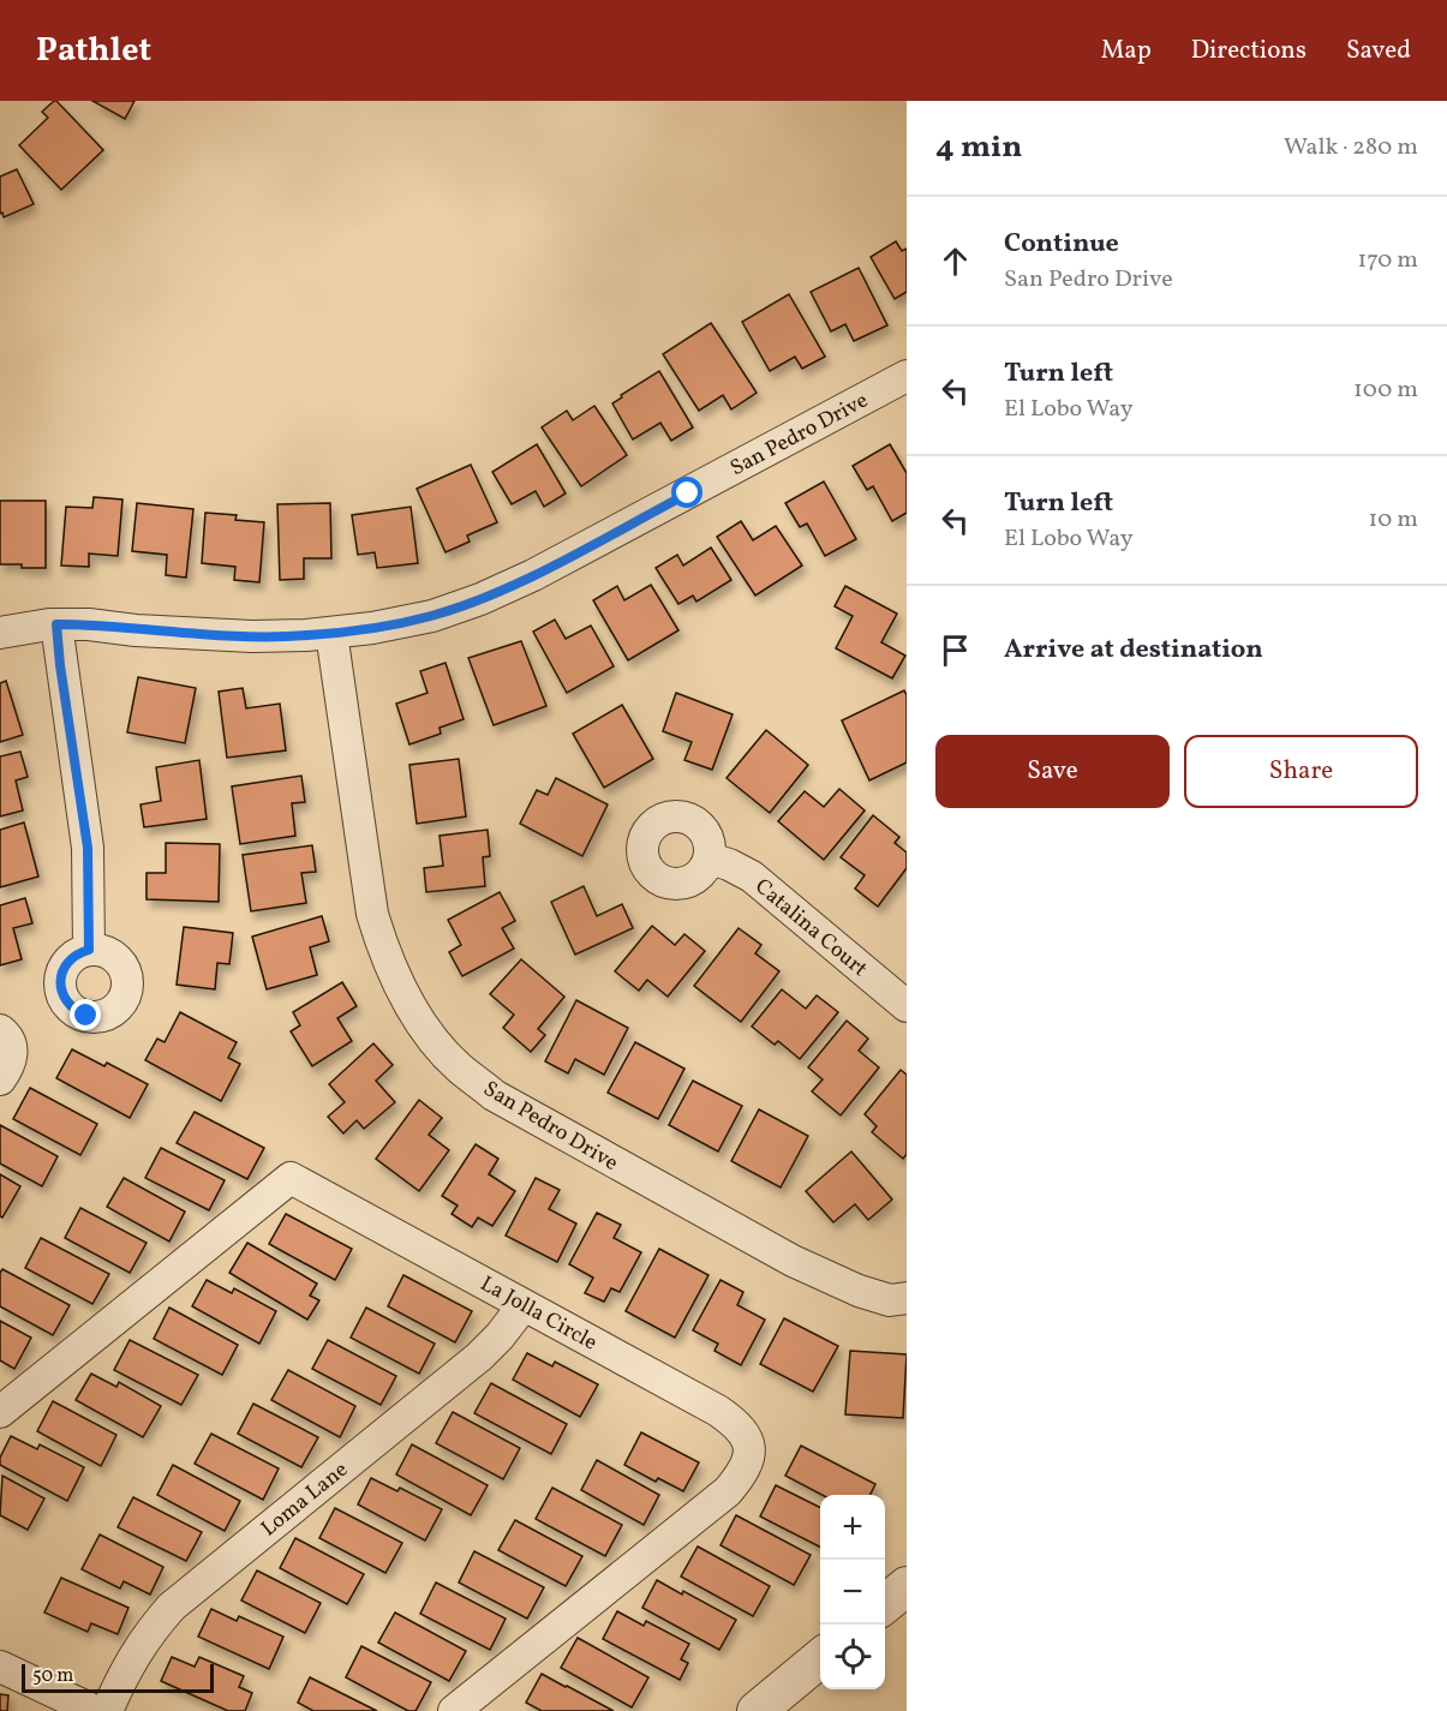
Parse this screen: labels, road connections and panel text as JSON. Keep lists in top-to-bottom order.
{
  "streets": {
    "street": [
      "San Pedro Drive",
      "Catalina Court",
      "La Jolla Circle",
      "Loma Lane"
    ]
  },
  "crossings": [
    ["La Jolla Circle", "Loma Lane"]
  ],
  "scale_bar": "50 m",
  "page": {
    "header": "Pathlet",
    "nav": ["Map", "Directions", "Saved"],
    "heading": ["4 min", "Walk · 280 m"],
    "list": [
      ["Continue", "San Pedro Drive", "170 m"],
      ["Turn left", "El Lobo Way", "100 m"],
      ["Turn left", "El Lobo Way", "10 m"],
      "Arrive at destination"
    ],
    "buttons": ["Save", "Share"],
    "map_buttons": ["+", "−"],
    "scale": "50 m"
  }
}
